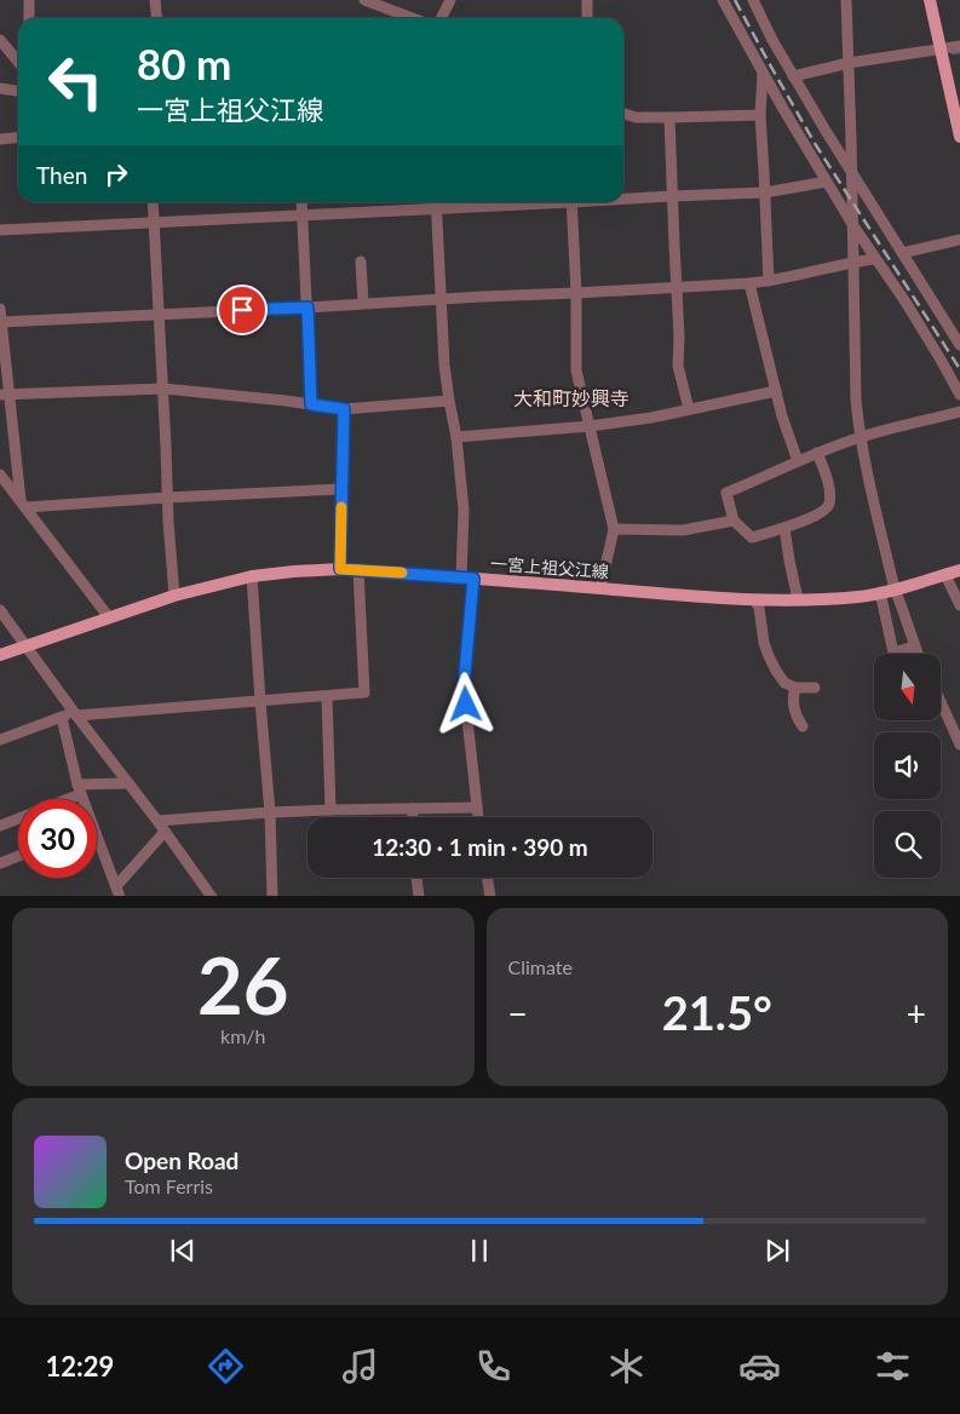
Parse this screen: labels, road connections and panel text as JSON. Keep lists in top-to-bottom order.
{
  "streets": {
    "main road": ["一宮上祖父江線"]
  },
  "districts": ["大和町妙興寺"],
  "north": "bottom",
  "page": {
    "turn": ["80 m", "一宮上祖父江線"],
    "then": "Then",
    "limit": "30",
    "trip": "12:30 · 1 min · 390 m",
    "tile": [
      ["26", "km/h"],
      "Climate"
    ],
    "heat": ["−", "21.5°", "+"],
    "song": ["Open Road", "Tom Ferris"],
    "tabs": "12:29"
  }
}
